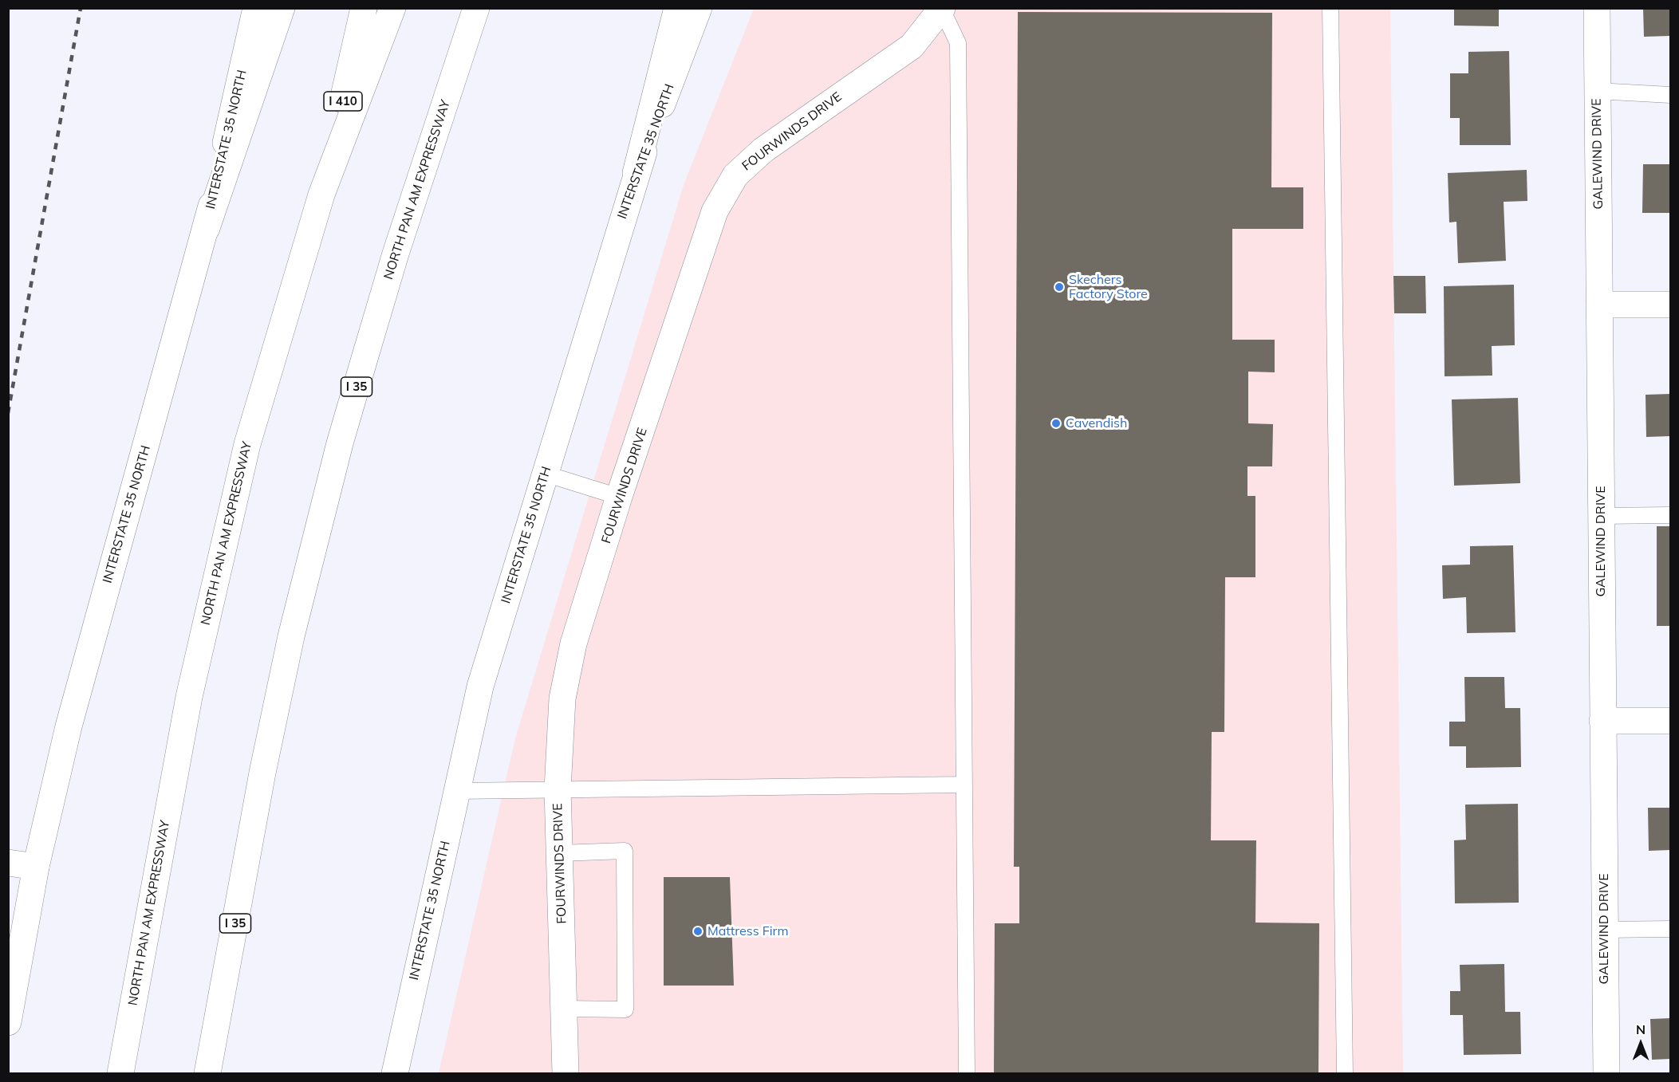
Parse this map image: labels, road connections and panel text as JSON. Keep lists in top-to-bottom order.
{
  "streets": {
    "main road": [
      "I 410",
      "FOURWINDS DRIVE",
      "INTERSTATE 35 NORTH",
      "GALEWIND DRIVE",
      "NORTH PAN AM EXPRESSWAY",
      "I 35"
    ]
  },
  "crossings": [
    ["I 410", "NORTH PAN AM EXPRESSWAY"]
  ],
  "places": ["Skechers Factory Store", "Cavendish", "Mattress Firm"],
  "north": "top"
}
